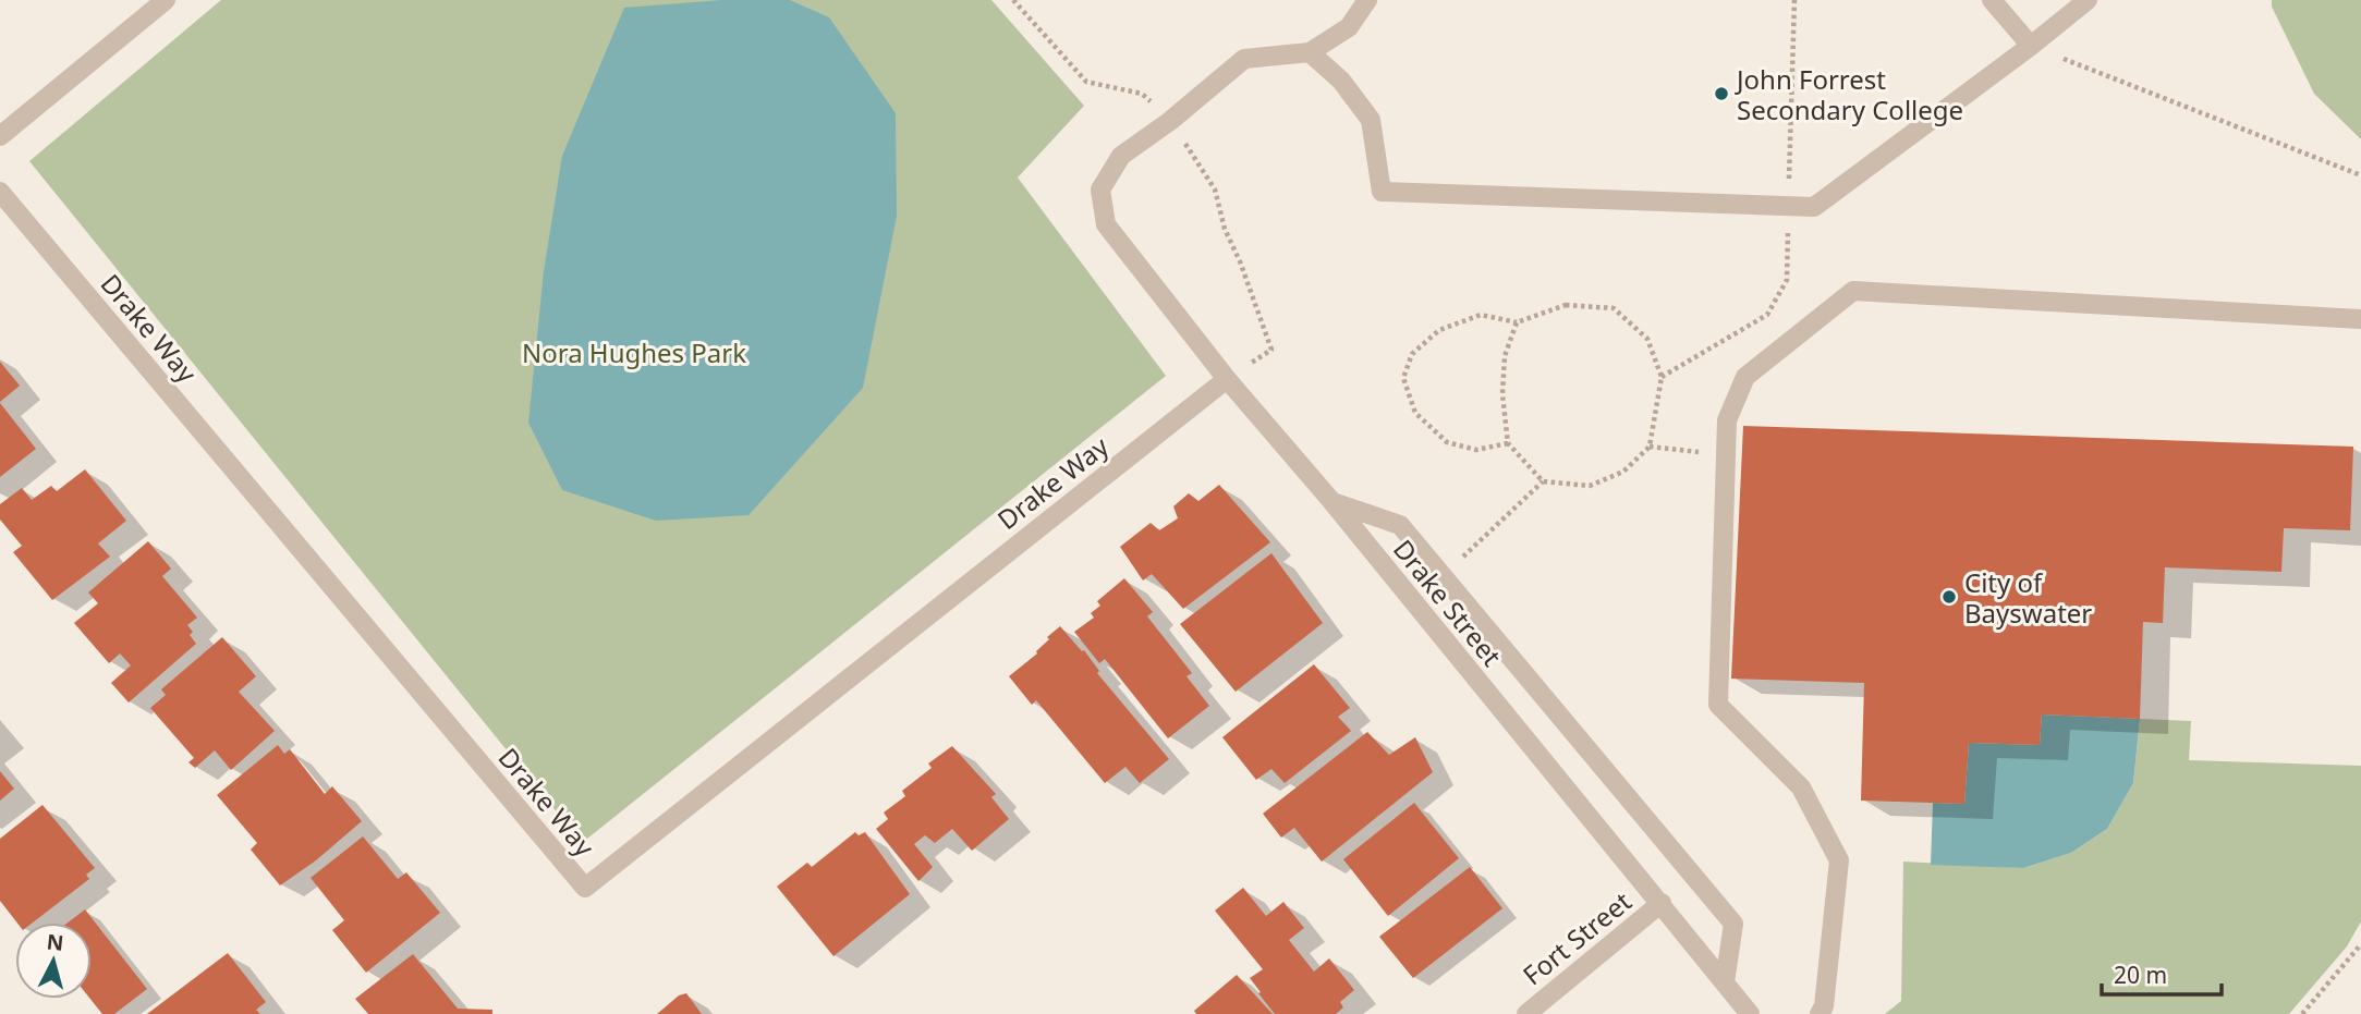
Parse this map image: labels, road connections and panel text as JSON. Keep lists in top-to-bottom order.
{
  "streets": {
    "street": ["Drake Way", "Drake Street", "Fort Street"]
  },
  "crossings": [
    ["Drake Way", "Drake Street"],
    ["Drake Street", "Fort Street"]
  ],
  "parks": ["Nora Hughes Park"],
  "places": ["John Forrest Secondary College", "City of Bayswater"],
  "scale_bar": "20 m",
  "north": "top"
}
